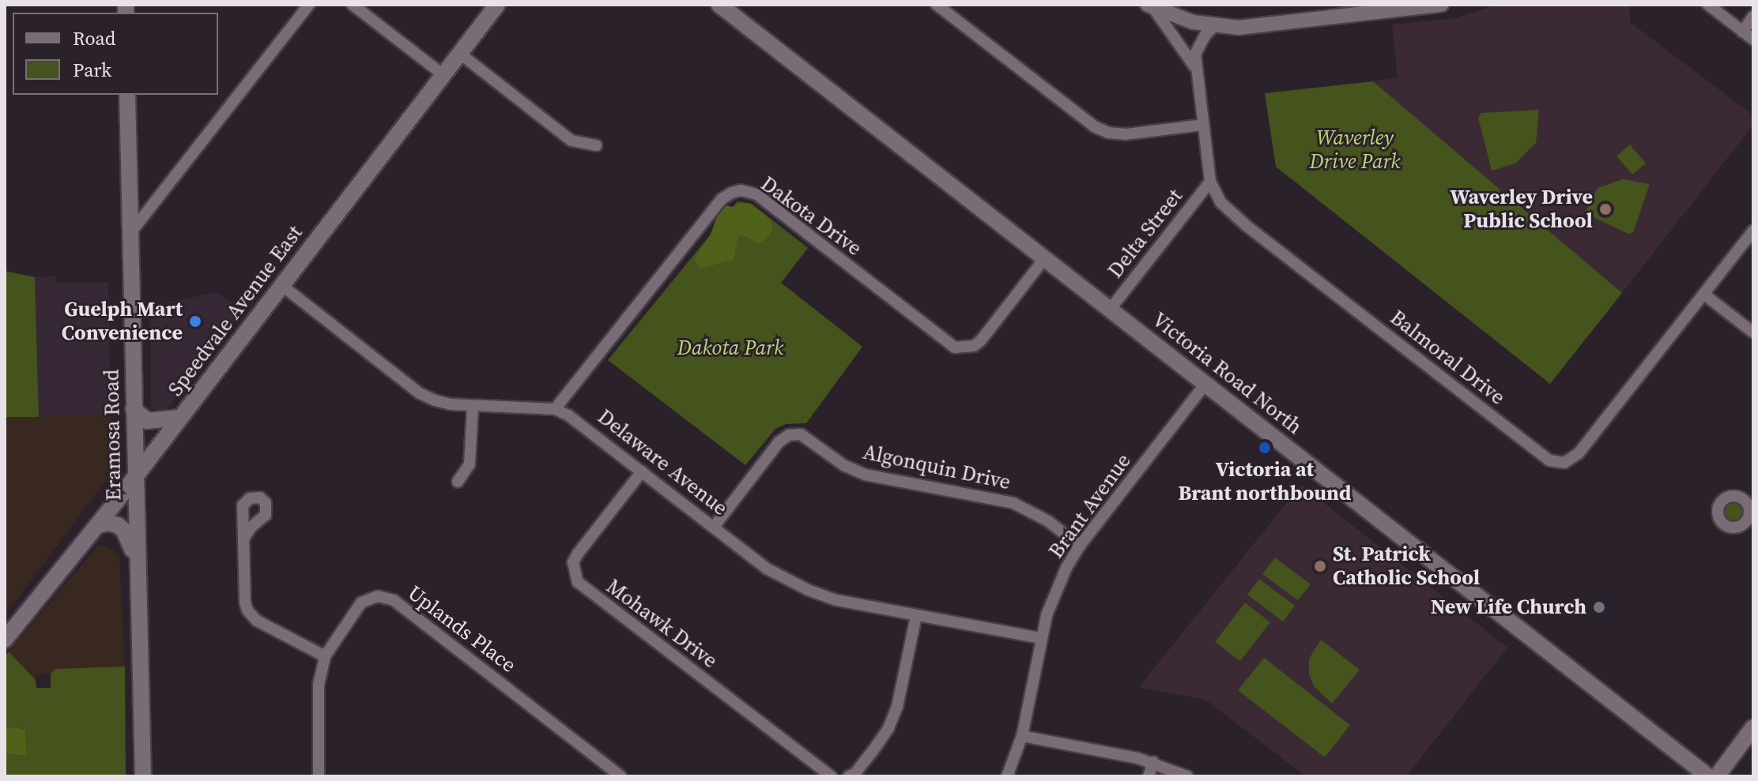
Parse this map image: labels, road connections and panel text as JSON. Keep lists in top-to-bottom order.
{
  "streets": {
    "main road": ["Speedvale Avenue East", "Victoria Road North", "Eramosa Road"],
    "street": [
      "Dakota Drive",
      "Delta Street",
      "Balmoral Drive",
      "Delaware Avenue",
      "Algonquin Drive",
      "Brant Avenue",
      "Mohawk Drive",
      "Uplands Place"
    ]
  },
  "crossings": [
    ["Dakota Drive", "Victoria Road North"],
    ["Dakota Drive", "Delaware Avenue"],
    ["Delta Street", "Balmoral Drive"],
    ["Delta Street", "Victoria Road North"],
    ["Speedvale Avenue East", "Eramosa Road"],
    ["Speedvale Avenue East", "Delaware Avenue"],
    ["Victoria Road North", "Brant Avenue"],
    ["Delaware Avenue", "Algonquin Drive"],
    ["Delaware Avenue", "Brant Avenue"],
    ["Delaware Avenue", "Mohawk Drive"],
    ["Algonquin Drive", "Brant Avenue"]
  ],
  "parks": ["Waverley Drive Park", "Dakota Park"],
  "places": [
    "Waverley Drive Public School",
    "Guelph Mart Convenience",
    "Victoria at Brant northbound",
    "St. Patrick Catholic School",
    "New Life Church"
  ],
  "legend": ["Road", "Park"]
}
